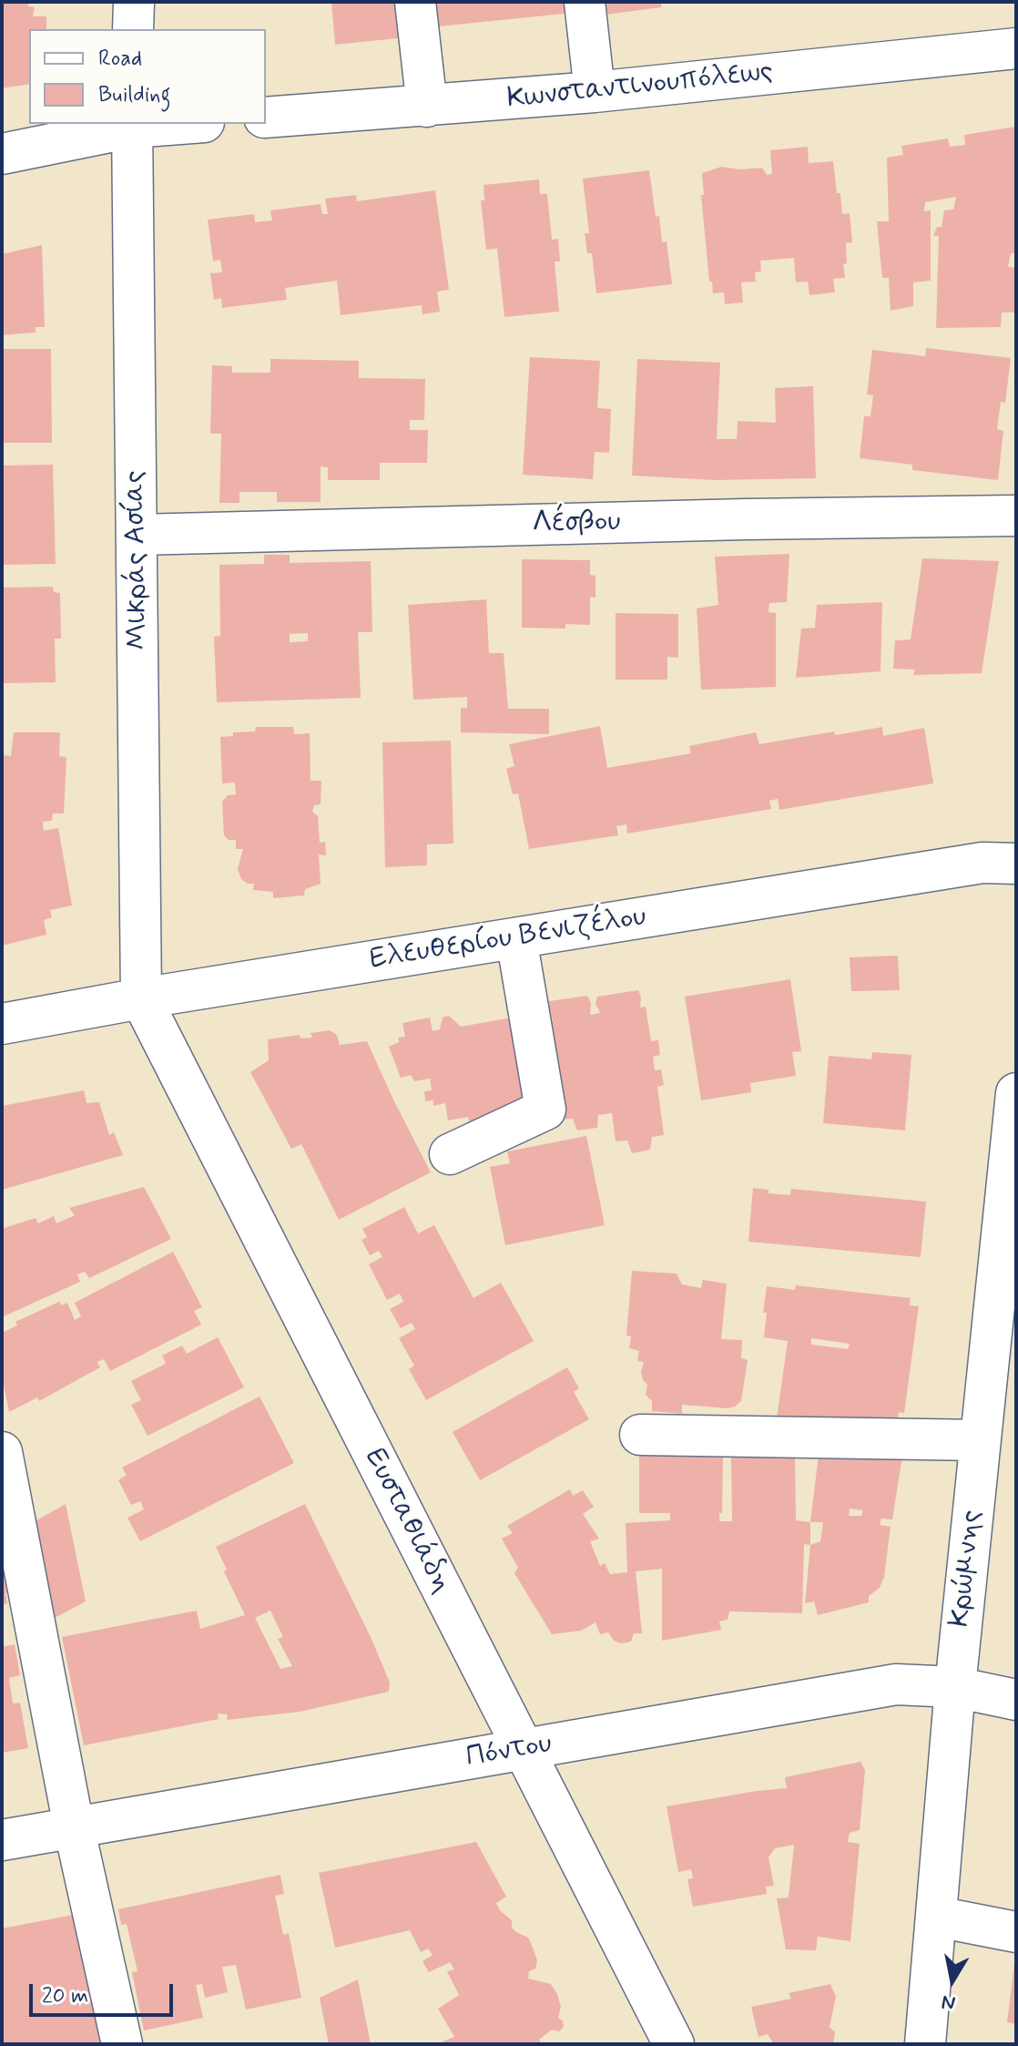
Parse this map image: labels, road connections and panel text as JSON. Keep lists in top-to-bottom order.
{
  "streets": {
    "street": [
      "Κωνσταντινουπόλεως",
      "Λέσβου",
      "Μικράς Ασίας",
      "Ελευθερίου Βενιζέλου",
      "Ευσταθιάδη",
      "Κρώμνης",
      "Πόντου"
    ]
  },
  "crossings": [
    ["Λέσβου", "Μικράς Ασίας"],
    ["Μικράς Ασίας", "Ελευθερίου Βενιζέλου"],
    ["Μικράς Ασίας", "Ευσταθιάδη"],
    ["Ελευθερίου Βενιζέλου", "Ευσταθιάδη"],
    ["Ευσταθιάδη", "Πόντου"],
    ["Κρώμνης", "Πόντου"]
  ],
  "legend": ["Road", "Building"],
  "scale_bar": "20 m",
  "north": "bottom"
}
